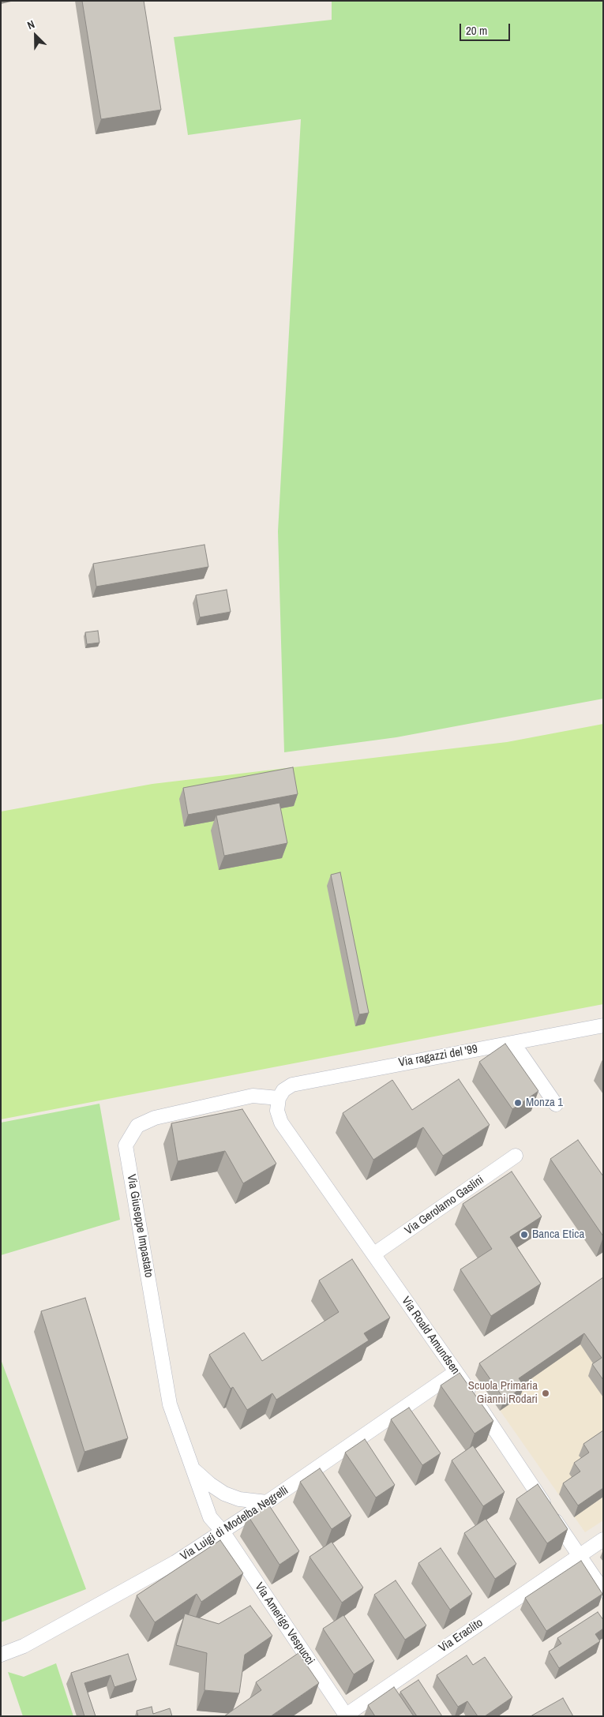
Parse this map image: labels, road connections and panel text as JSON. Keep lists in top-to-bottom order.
{
  "streets": {
    "street": [
      "Via ragazzi del '99",
      "Via Gerolamo Gaslini",
      "Via Giuseppe Impastato",
      "Via Roald Amundsen",
      "Via Luigi di Modelba Negrelli",
      "Via Amerigo Vespucci",
      "Via Eraclito"
    ]
  },
  "crossings": [
    ["Via ragazzi del '99", "Via Giuseppe Impastato"],
    ["Via ragazzi del '99", "Via Roald Amundsen"],
    ["Via Gerolamo Gaslini", "Via Roald Amundsen"],
    ["Via Giuseppe Impastato", "Via Roald Amundsen"],
    ["Via Giuseppe Impastato", "Via Luigi di Modelba Negrelli"],
    ["Via Giuseppe Impastato", "Via Amerigo Vespucci"],
    ["Via Roald Amundsen", "Via Luigi di Modelba Negrelli"],
    ["Via Roald Amundsen", "Via Eraclito"],
    ["Via Luigi di Modelba Negrelli", "Via Amerigo Vespucci"],
    ["Via Amerigo Vespucci", "Via Eraclito"]
  ],
  "places": ["Monza 1", "Banca Etica", "Scuola Primaria Gianni Rodari"],
  "scale_bar": "20 m",
  "north": "top left"
}
